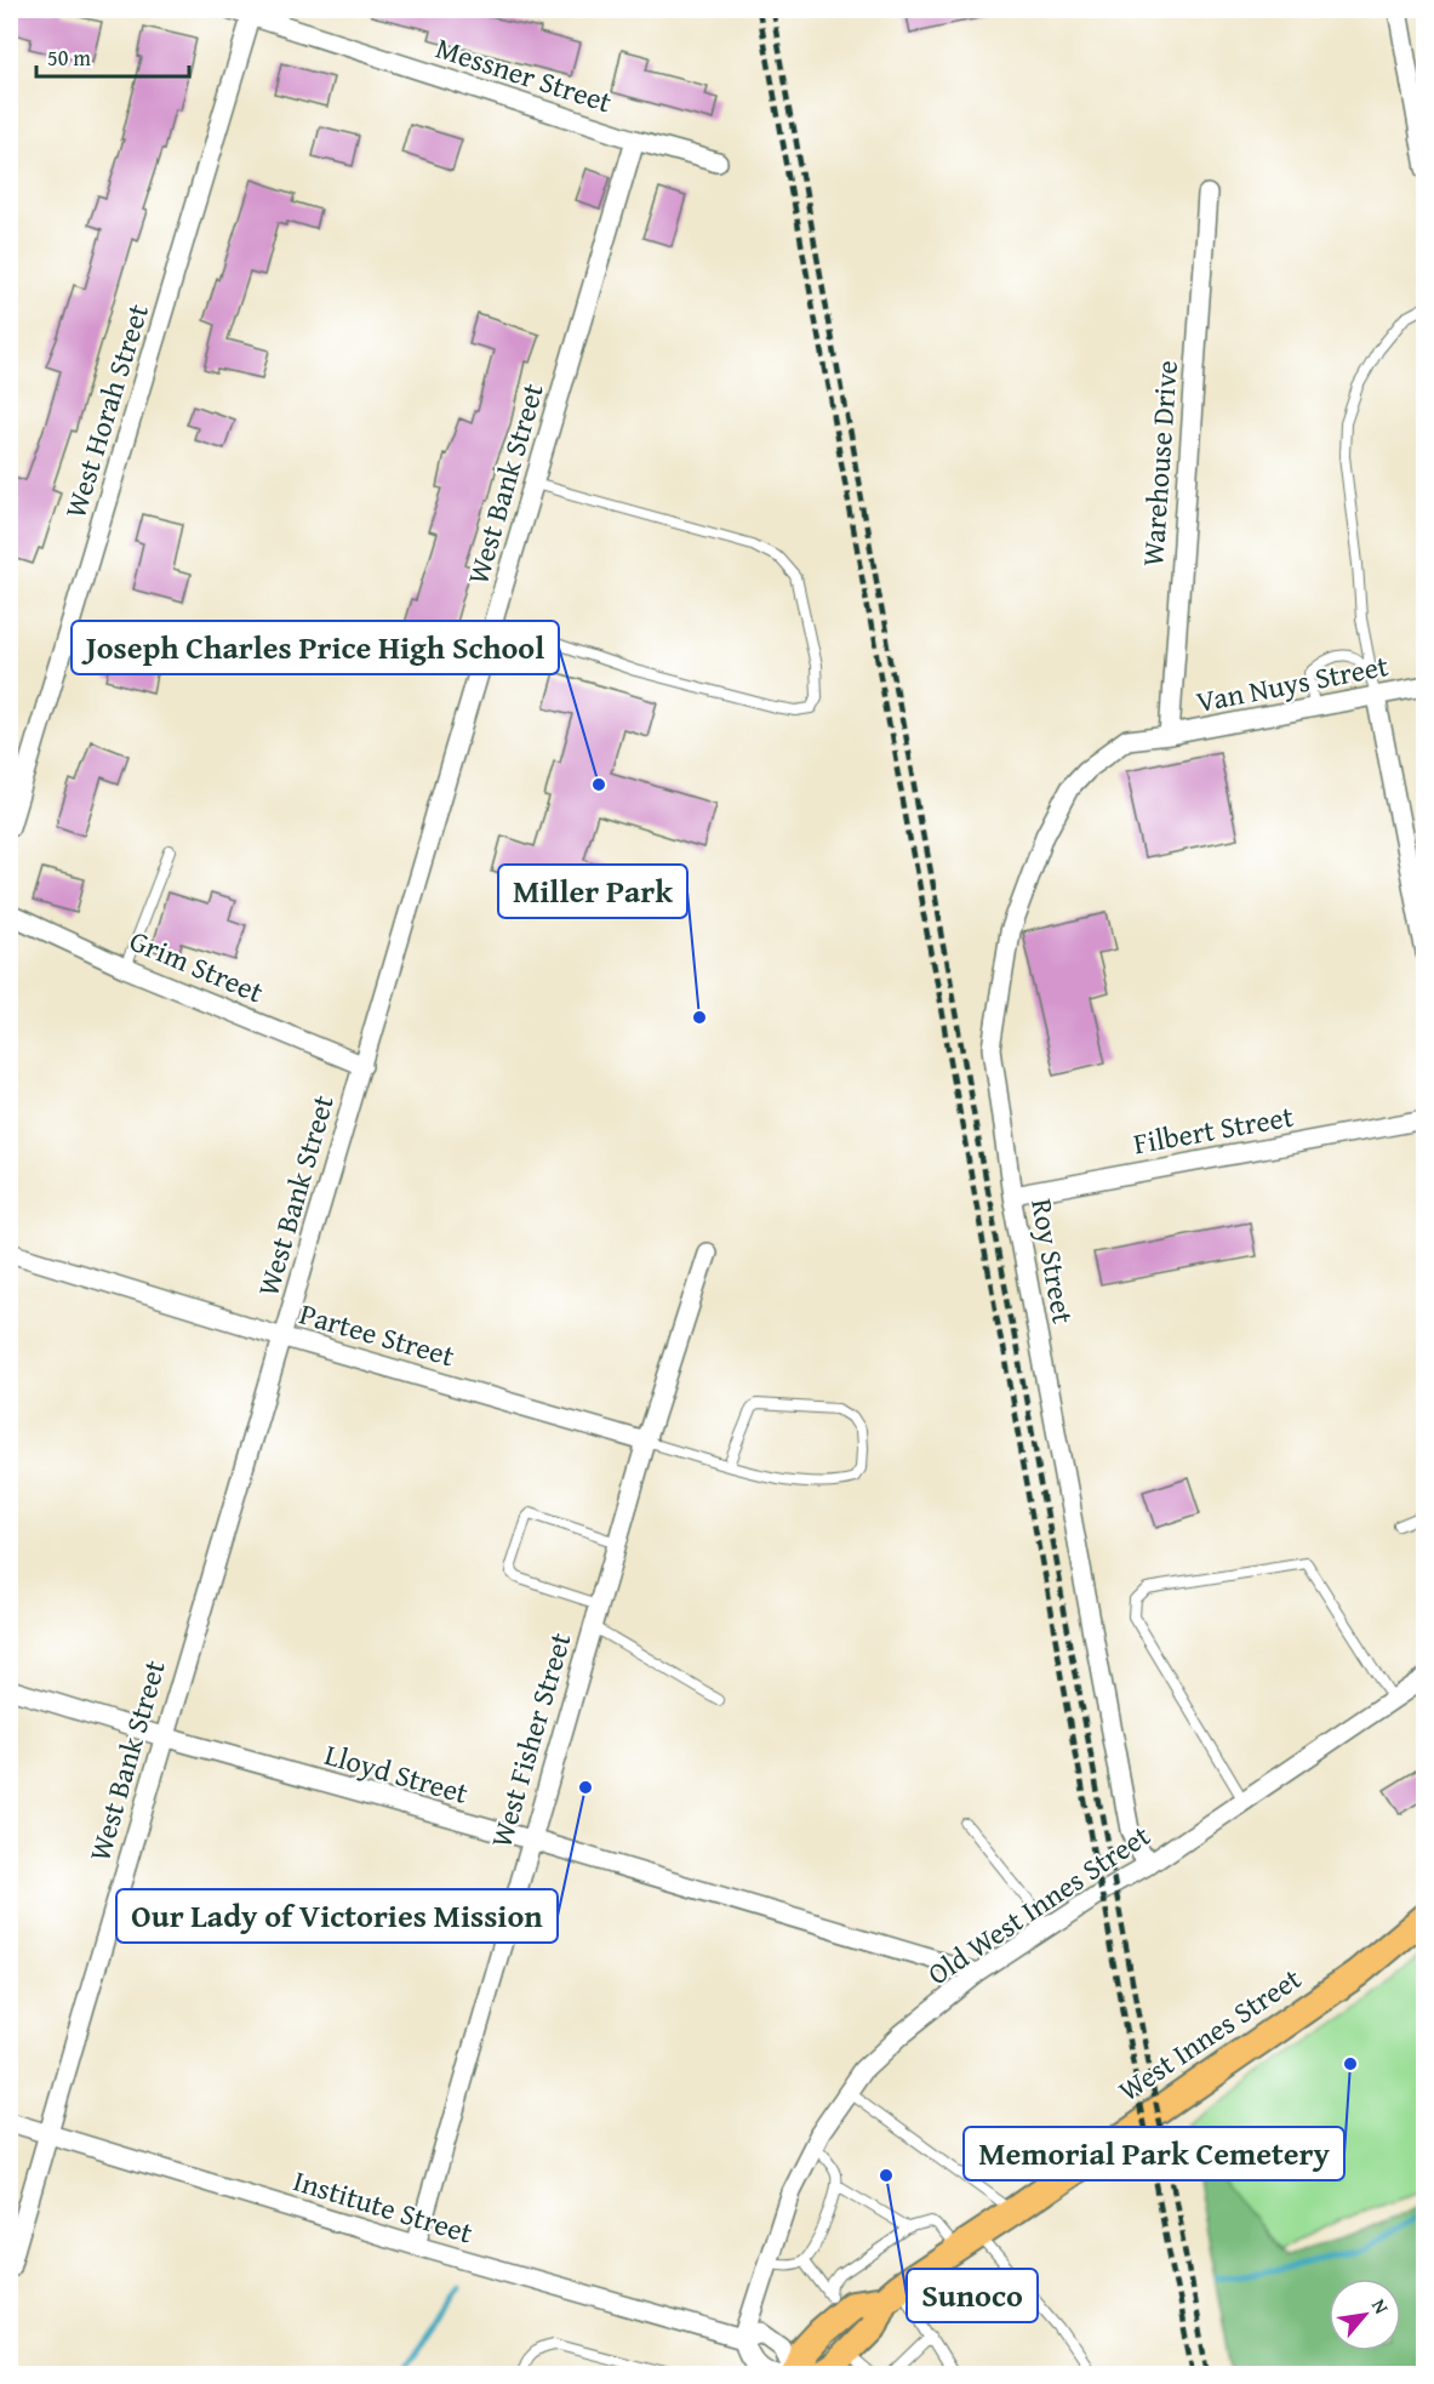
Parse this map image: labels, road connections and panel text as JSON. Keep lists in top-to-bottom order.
{
  "streets": {
    "main road": ["West Innes Street"],
    "street": [
      "Messner Street",
      "West Horah Street",
      "Warehouse Drive",
      "West Bank Street",
      "Van Nuys Street",
      "Grim Street",
      "Filbert Street",
      "Roy Street",
      "Partee Street",
      "West Fisher Street",
      "Lloyd Street",
      "Old West Innes Street",
      "Institute Street"
    ]
  },
  "crossings": [
    ["Messner Street", "West Horah Street"],
    ["Messner Street", "West Bank Street"],
    ["Warehouse Drive", "Van Nuys Street"],
    ["Warehouse Drive", "Roy Street"],
    ["West Bank Street", "Grim Street"],
    ["West Bank Street", "Partee Street"],
    ["West Bank Street", "Lloyd Street"],
    ["West Bank Street", "Institute Street"],
    ["Van Nuys Street", "Roy Street"],
    ["Filbert Street", "Roy Street"],
    ["Roy Street", "Old West Innes Street"],
    ["Partee Street", "West Fisher Street"],
    ["West Fisher Street", "Lloyd Street"],
    ["West Fisher Street", "Institute Street"],
    ["Lloyd Street", "Old West Innes Street"],
    ["Old West Innes Street", "Institute Street"],
    ["West Innes Street", "Institute Street"]
  ],
  "places": [
    "Joseph Charles Price High School",
    "Miller Park",
    "Our Lady of Victories Mission",
    "Memorial Park Cemetery",
    "Sunoco"
  ],
  "scale_bar": "50 m",
  "north": "top right"
}
